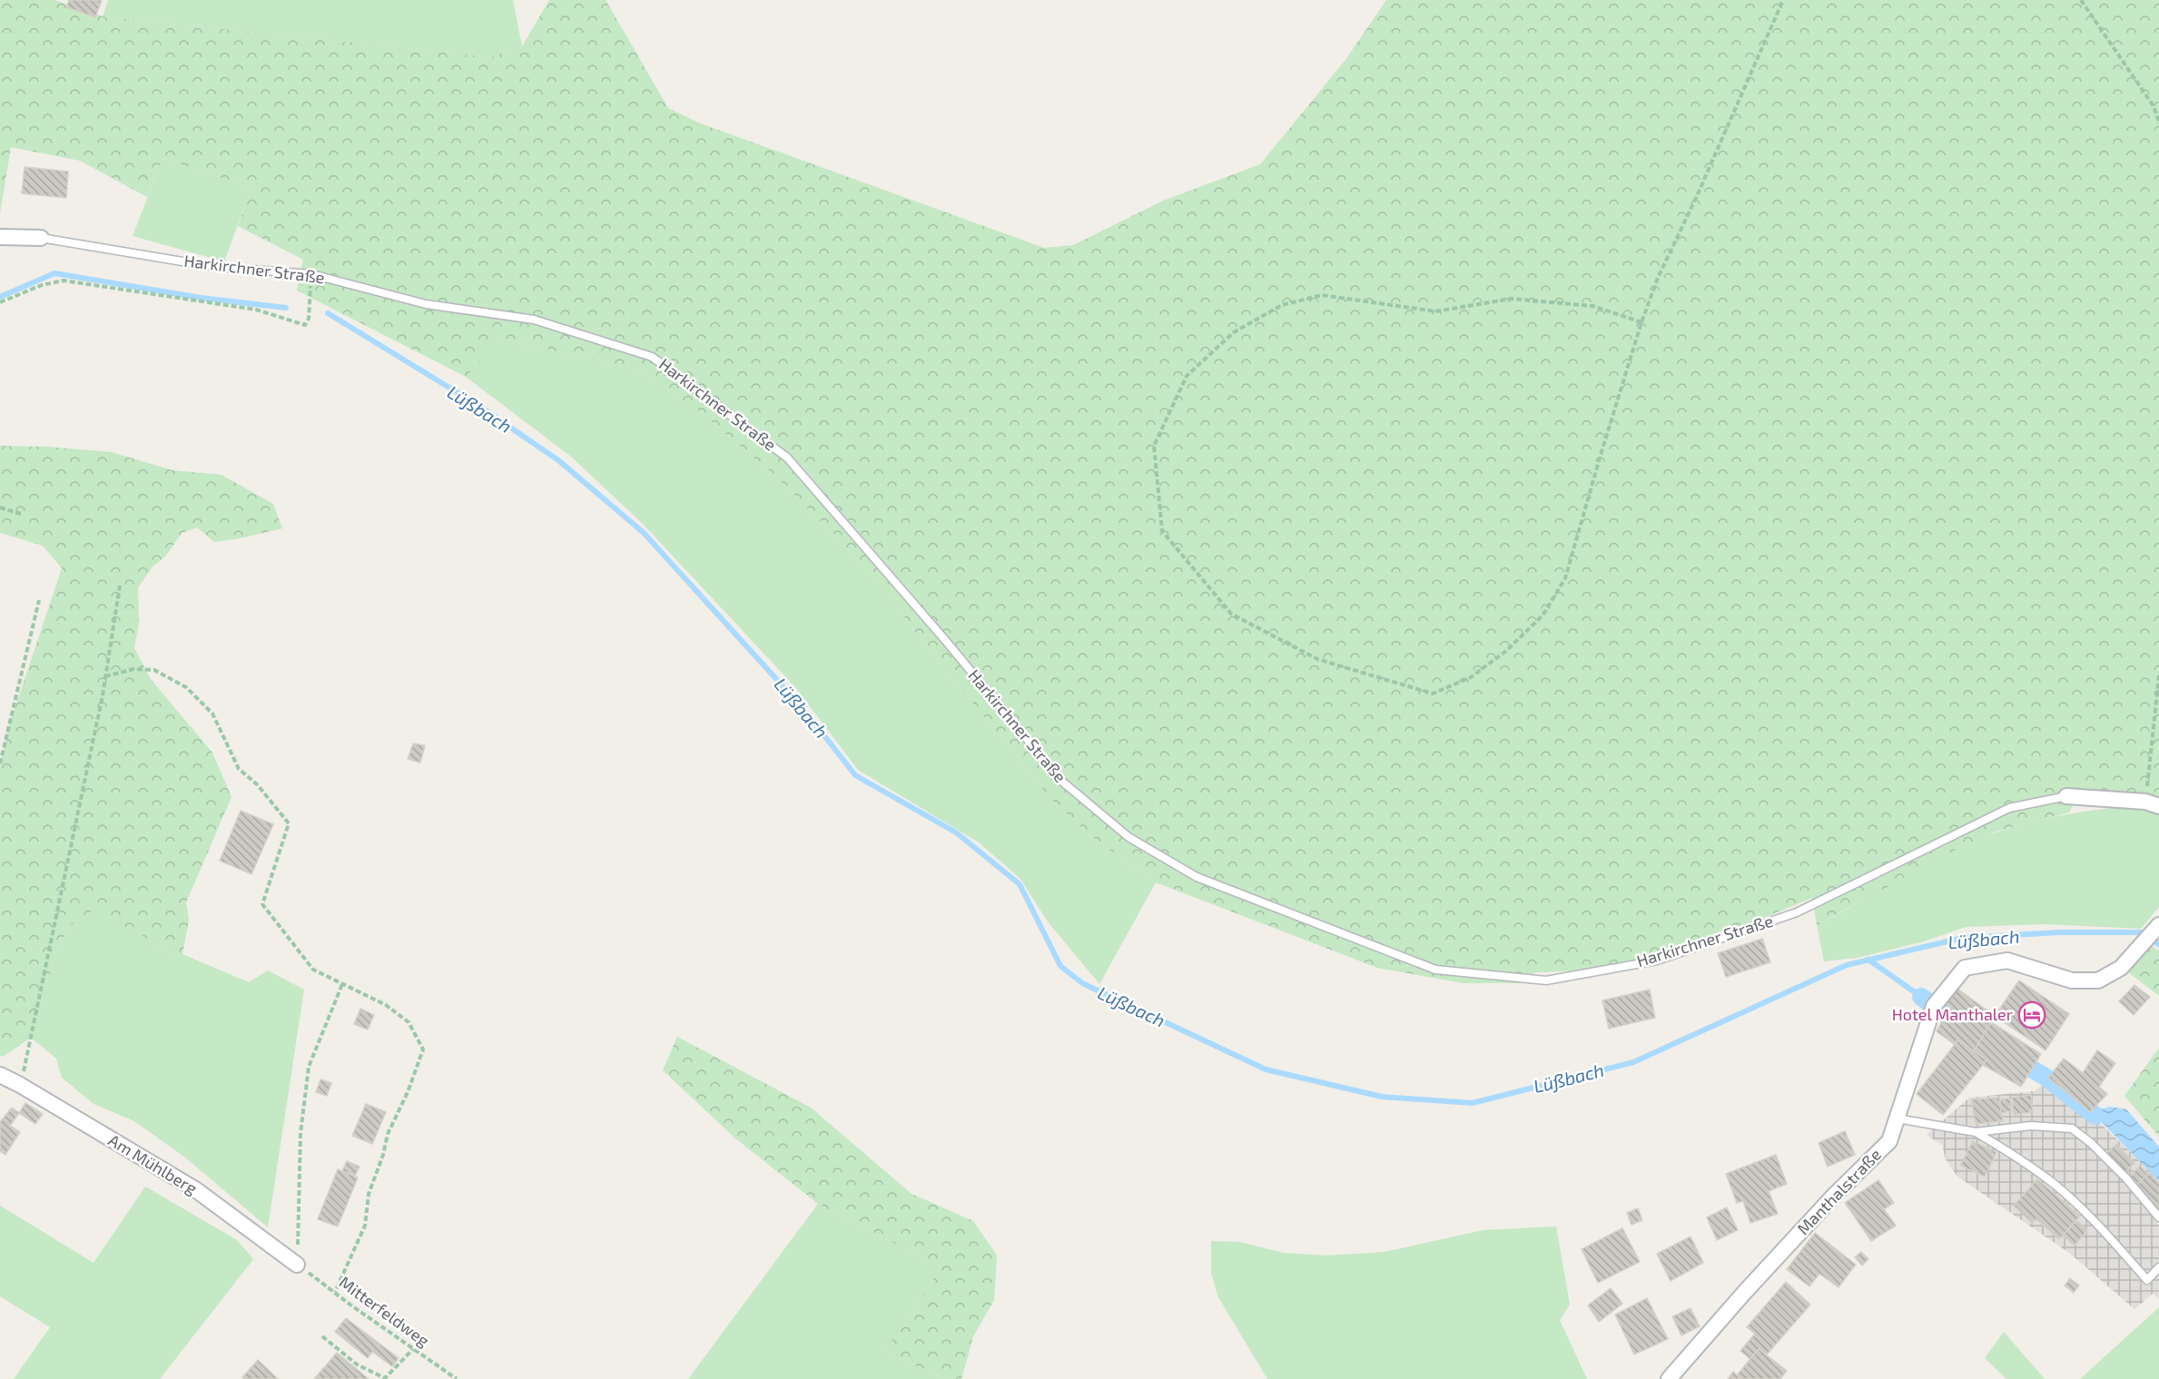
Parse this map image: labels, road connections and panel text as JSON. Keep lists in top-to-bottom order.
{
  "streets": {
    "street": ["Harkirchner Straße", "Am Mühlberg", "Manthalstraße"],
    "path": ["Mitterfeldweg"]
  },
  "crossings": [
    ["Am Mühlberg", "Mitterfeldweg"]
  ],
  "water": ["Lüßbach"],
  "places": {
    "hotel": ["Hotel Manthaler"]
  }
}
